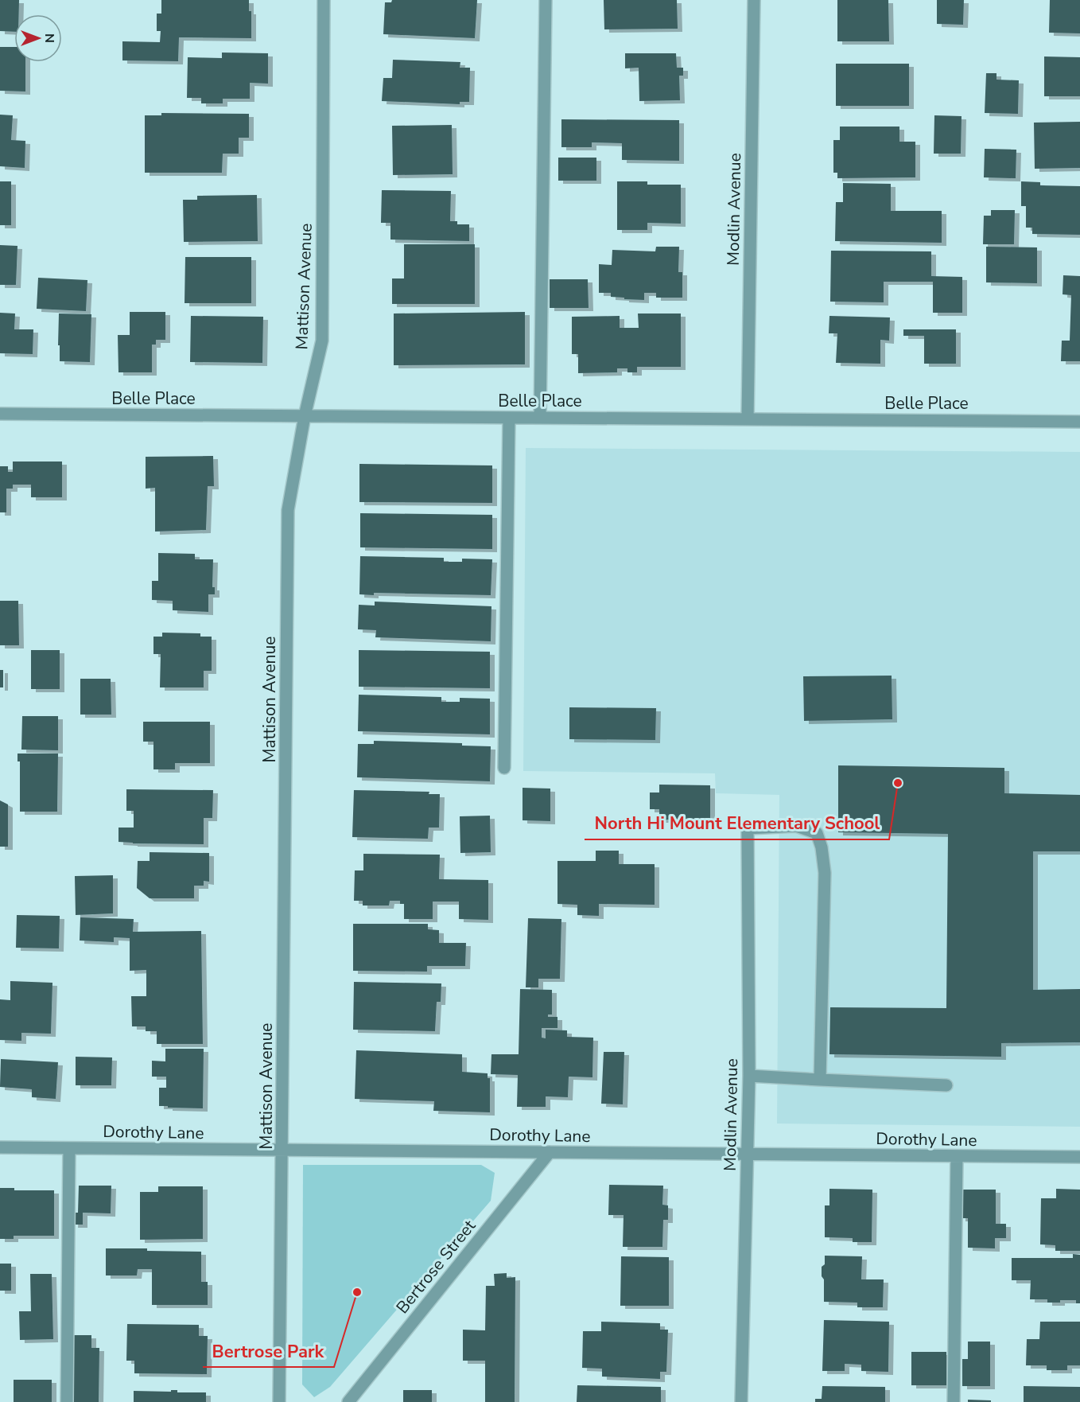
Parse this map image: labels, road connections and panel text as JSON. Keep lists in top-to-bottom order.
{
  "streets": {
    "street": [
      "Modlin Avenue",
      "Mattison Avenue",
      "Belle Place",
      "Dorothy Lane",
      "Bertrose Street"
    ]
  },
  "crossings": [
    ["Modlin Avenue", "Belle Place"],
    ["Modlin Avenue", "Dorothy Lane"],
    ["Mattison Avenue", "Belle Place"],
    ["Mattison Avenue", "Dorothy Lane"],
    ["Dorothy Lane", "Bertrose Street"]
  ],
  "places": ["North Hi Mount Elementary School", "Bertrose Park"],
  "north": "right"
}
